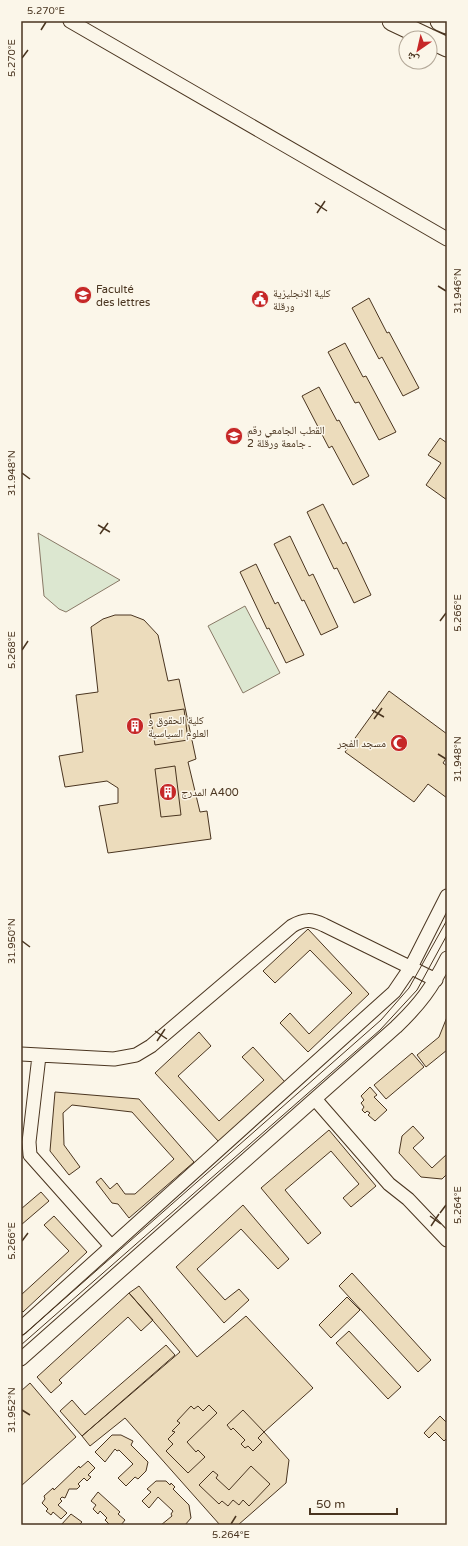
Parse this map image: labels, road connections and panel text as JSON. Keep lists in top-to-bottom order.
{
  "places": {
    "school or university": ["Faculté des lettres", "القطب الجامعي رقم 2 ـ جامعة ورقلة"],
    "public building": ["كلية الانجليزية ورقلة"],
    "building": ["كلية الحقوق و العلوم السياسية", "المدرج A400"],
    "mosque": ["مسجد الفجر"]
  },
  "scale_bar": "50 m",
  "north": "bottom left",
  "coordinates": [
    "5.270°E",
    "31.946°N",
    "31.948°N",
    "5.266°E",
    "5.268°E",
    "31.950°N",
    "5.264°E",
    "31.952°N"
  ]
}
